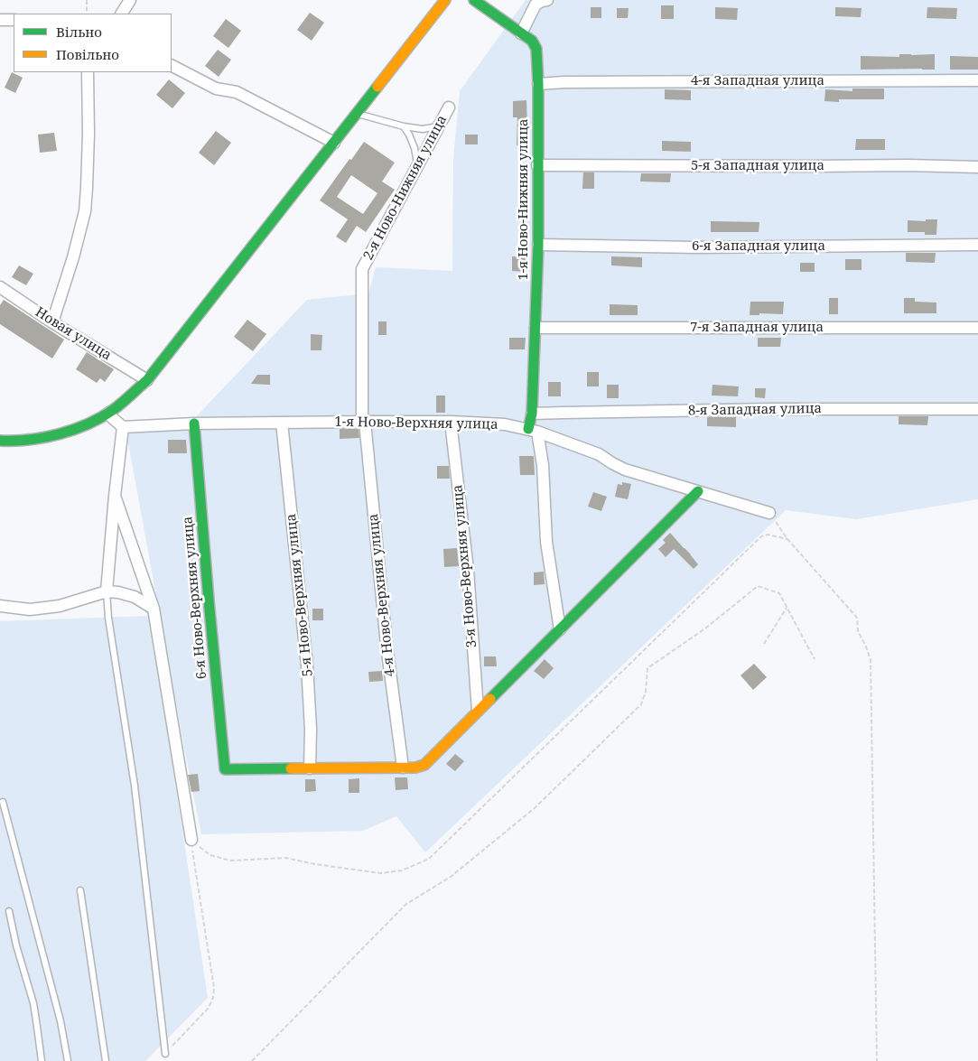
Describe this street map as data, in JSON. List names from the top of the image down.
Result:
{
  "streets": {
    "street": [
      "4-я Западная улица",
      "5-я Западная улица",
      "2-я Ново-Нижняя улица",
      "1-я Ново-Нижняя улица",
      "6-я Западная улица",
      "7-я Западная улица",
      "Новая улица",
      "8-я Западная улица",
      "1-я Ново-Верхняя улица",
      "3-я Ново-Верхняя улица",
      "5-я Ново-Верхняя улица",
      "4-я Ново-Верхняя улица",
      "6-я Ново-Верхняя улица"
    ]
  },
  "crossings": [
    ["4-я Западная улица", "1-я Ново-Нижняя улица"],
    ["5-я Западная улица", "1-я Ново-Нижняя улица"],
    ["2-я Ново-Нижняя улица", "4-я Ново-Верхняя улица"],
    ["1-я Ново-Нижняя улица", "6-я Западная улица"],
    ["1-я Ново-Нижняя улица", "7-я Западная улица"],
    ["1-я Ново-Нижняя улица", "8-я Западная улица"],
    ["1-я Ново-Нижняя улица", "1-я Ново-Верхняя улица"],
    ["1-я Ново-Верхняя улица", "3-я Ново-Верхняя улица"],
    ["1-я Ново-Верхняя улица", "5-я Ново-Верхняя улица"],
    ["1-я Ново-Верхняя улица", "4-я Ново-Верхняя улица"],
    ["1-я Ново-Верхняя улица", "6-я Ново-Верхняя улица"],
    ["5-я Ново-Верхняя улица", "6-я Ново-Верхняя улица"]
  ],
  "legend": ["Вільно", "Повільно"]
}
